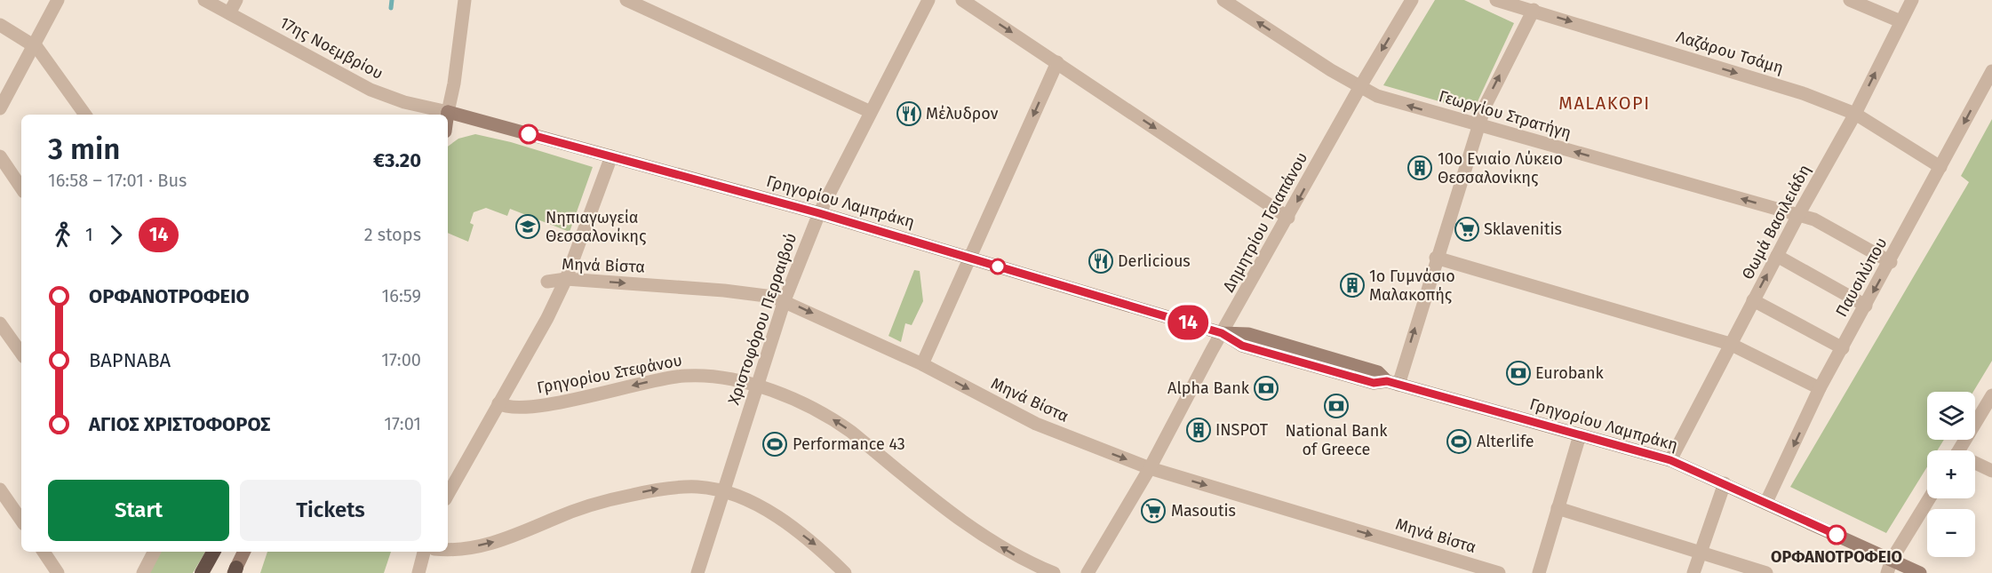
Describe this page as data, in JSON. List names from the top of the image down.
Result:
{
  "streets": {
    "main road": ["Γρηγορίου Λαμπράκη"],
    "street": [
      "17ης Νοεμβρίου",
      "Λαζάρου Τσάμη",
      "Γεωργίου Στρατήγη",
      "Δημητρίου Τσιαπάνου",
      "Θωμά Βασιλειάδη",
      "Μηνά Βίστα",
      "Παυσιλύπου",
      "Χριστοφόρου Περραιβού",
      "Γρηγορίου Στεφάνου"
    ]
  },
  "crossings": [
    ["Λαζάρου Τσάμη", "Θωμά Βασιλειάδη"],
    ["Λαζάρου Τσάμη", "Παυσιλύπου"],
    ["Γεωργίου Στρατήγη", "Δημητρίου Τσιαπάνου"],
    ["Γεωργίου Στρατήγη", "Θωμά Βασιλειάδη"],
    ["Γεωργίου Στρατήγη", "Παυσιλύπου"],
    ["Γρηγορίου Λαμπράκη", "Δημητρίου Τσιαπάνου"],
    ["Γρηγορίου Λαμπράκη", "Θωμά Βασιλειάδη"],
    ["Γρηγορίου Λαμπράκη", "Παυσιλύπου"],
    ["Γρηγορίου Λαμπράκη", "Χριστοφόρου Περραιβού"],
    ["Δημητρίου Τσιαπάνου", "Μηνά Βίστα"],
    ["Μηνά Βίστα", "Χριστοφόρου Περραιβού"],
    ["Χριστοφόρου Περραιβού", "Γρηγορίου Στεφάνου"]
  ],
  "one_way": [
    "Λαζάρου Τσάμη",
    "Γεωργίου Στρατήγη",
    "Δημητρίου Τσιαπάνου",
    "Μηνά Βίστα",
    "Παυσιλύπου",
    "Γρηγορίου Στεφάνου"
  ],
  "districts": ["MALAKOPI"],
  "places": {
    "restaurant": ["Μέλυδρον", "Derlicious"],
    "building": ["10ο Ενιαίο Λύκειο Θεσσαλονίκης", "1ο Γυμνάσιο Μαλακοπής", "INSPOT"],
    "school or university": ["Νηπιαγωγεία Θεσσαλονίκης"],
    "supermarket": ["Sklavenitis", "Masoutis"],
    "bank": ["Eurobank", "Alpha Bank", "National Bank of Greece"],
    "sports": ["Alterlife", "Performance 43"],
    "other": ["ΟΡΦΑΝΟΤΡΟΦΕΙΟ"]
  },
  "lines": ["bus line 14"],
  "page": {
    "on_map": "14",
    "heading": ["3 min", "16:58 – 17:01 · Bus", "€3.20"],
    "legs": ["1", "14", "2 stops"],
    "list": [
      {
        "name": "ΟΡΦΑΝΟΤΡΟΦΕΙΟ",
        "value": "16:59"
      },
      {
        "name": "ΒΑΡΝΑΒΑ",
        "value": "17:00"
      },
      {
        "name": "ΑΓΙΟΣ ΧΡΙΣΤΟΦΟΡΟΣ",
        "value": "17:01"
      }
    ],
    "map_buttons": ["+", "−"],
    "buttons": ["Start", "Tickets"]
  }
}
